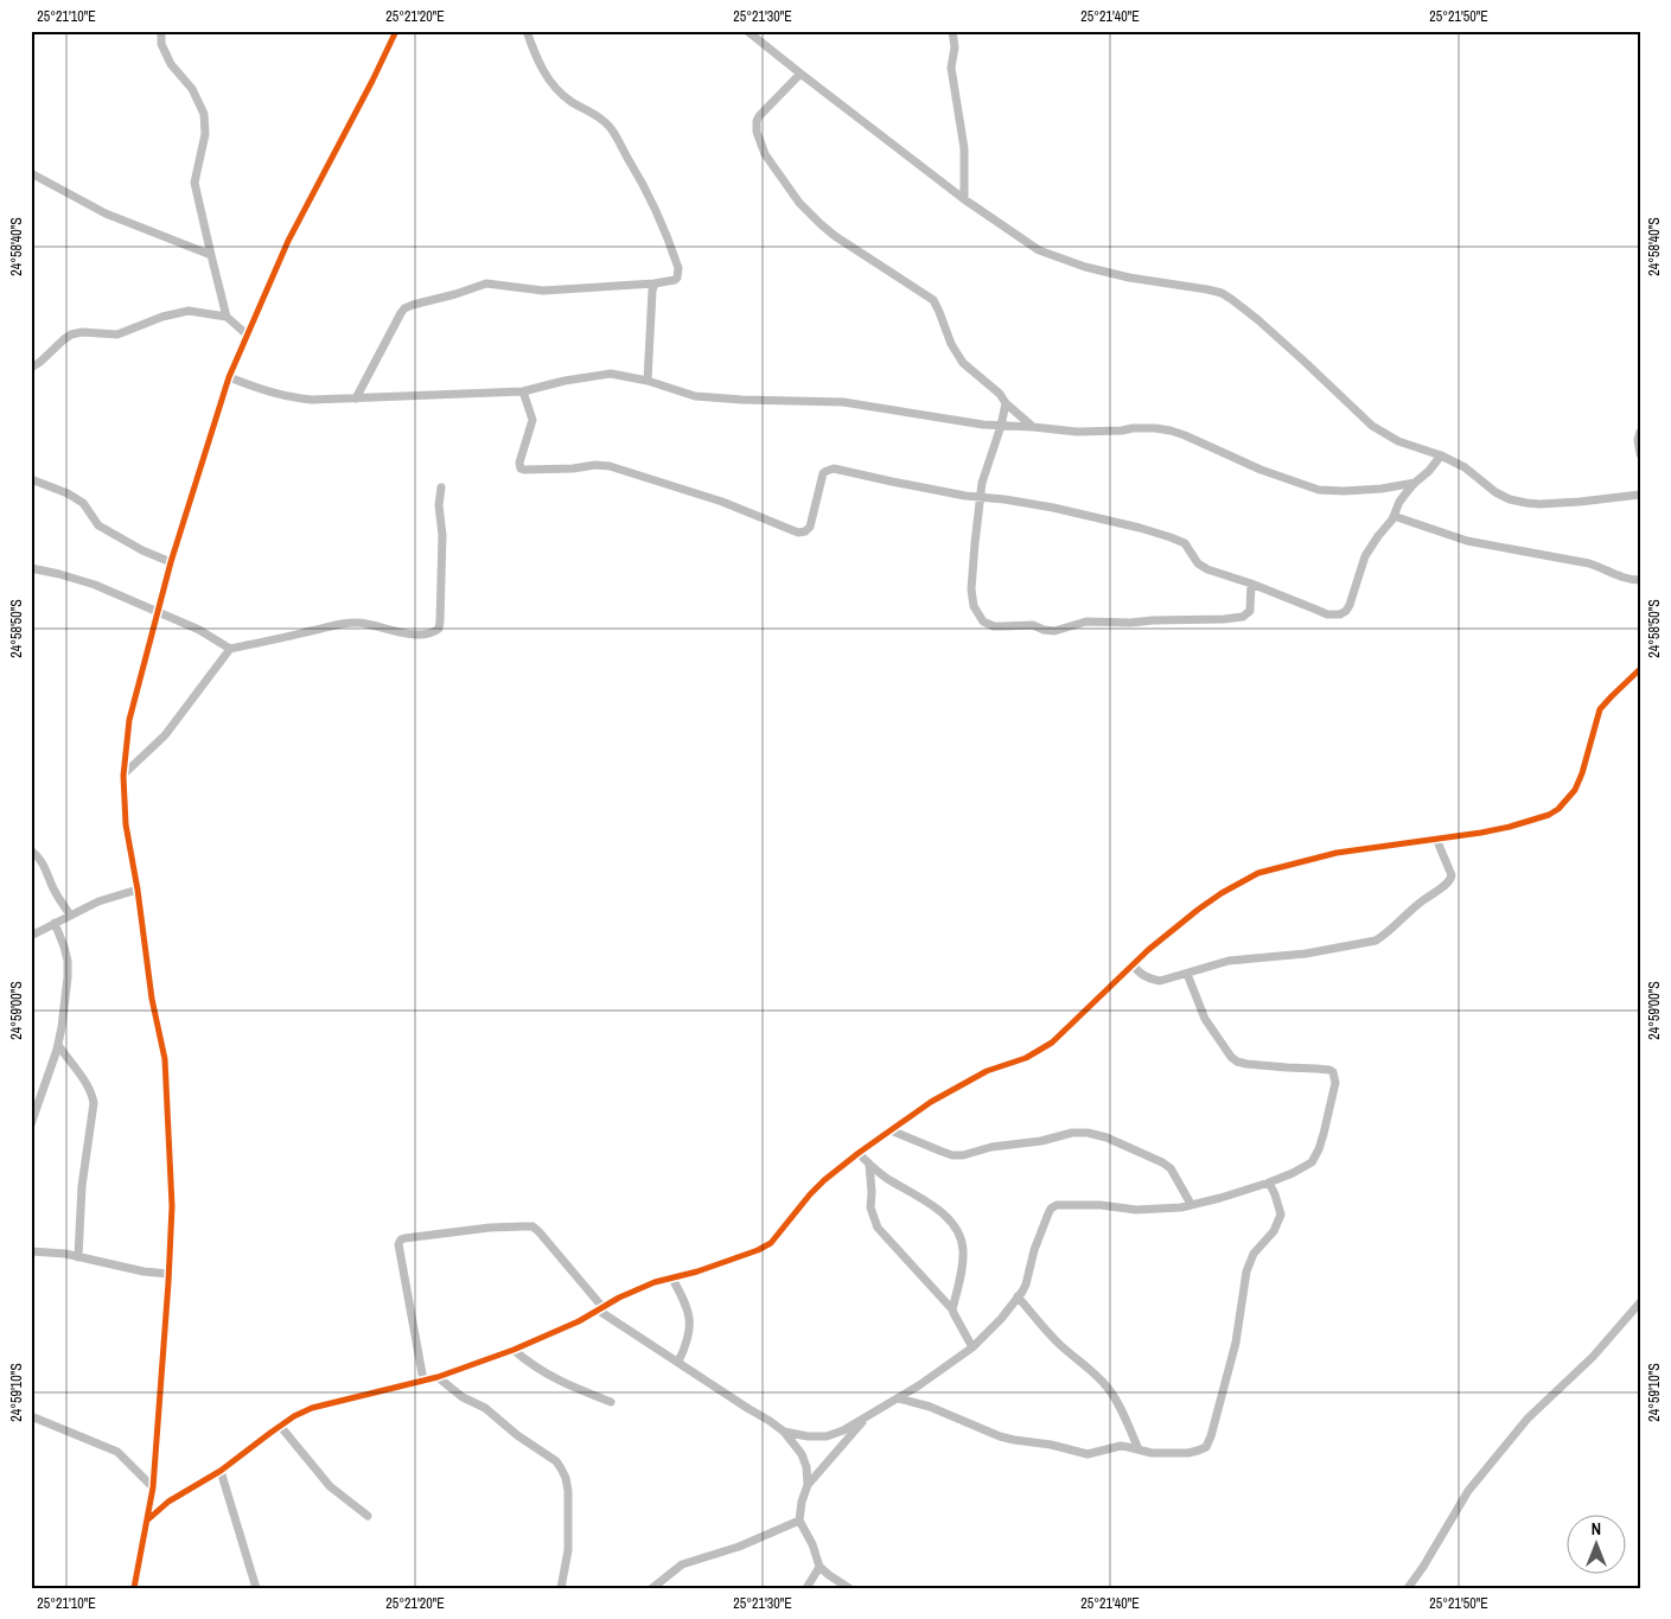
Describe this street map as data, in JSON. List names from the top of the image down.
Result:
{
  "north": "top",
  "coordinates": [
    "25°21'10\"E",
    "25°21'20\"E",
    "25°21'30\"E",
    "25°21'40\"E",
    "25°21'50\"E",
    "24°58'40\"S",
    "24°58'50\"S",
    "24°59'00\"S",
    "24°59'10\"S"
  ]
}
